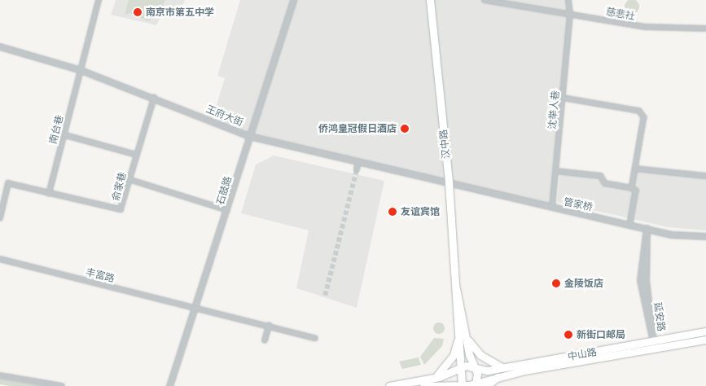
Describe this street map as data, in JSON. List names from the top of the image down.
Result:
{
  "streets": {
    "main road": ["汉中路", "中山路"],
    "street": [
      "慈悲社",
      "沈举人巷",
      "王府大街",
      "南台巷",
      "俞家巷",
      "石鼓路",
      "管家桥",
      "丰富路",
      "延安路"
    ]
  },
  "crossings": [
    ["慈悲社", "沈举人巷"],
    ["沈举人巷", "管家桥"],
    ["王府大街", "南台巷"],
    ["王府大街", "汉中路"],
    ["王府大街", "俞家巷"],
    ["王府大街", "石鼓路"],
    ["王府大街", "管家桥"],
    ["南台巷", "俞家巷"],
    ["汉中路", "管家桥"],
    ["汉中路", "中山路"],
    ["石鼓路", "丰富路"],
    ["管家桥", "延安路"],
    ["延安路", "中山路"]
  ],
  "places": [
    "南京市第五中学",
    "侨鸿皇冠假日酒店",
    "友谊宾馆",
    "金陵饭店",
    "新街口邮局"
  ]
}
